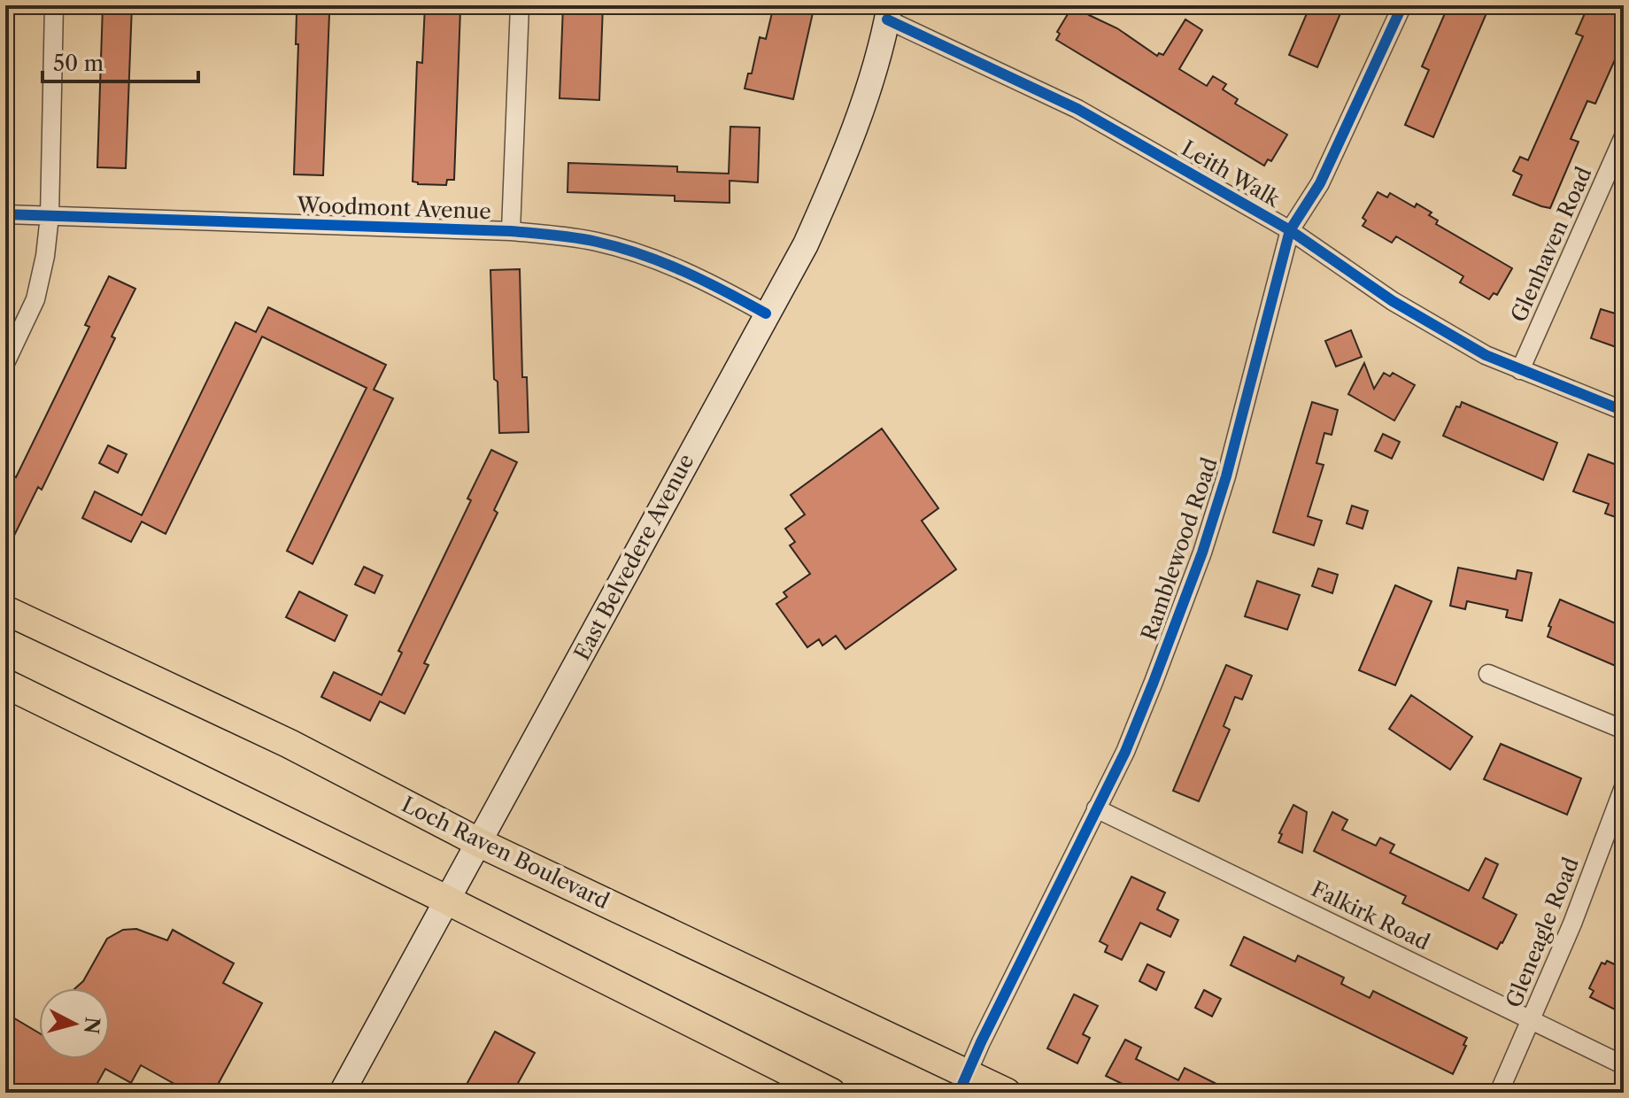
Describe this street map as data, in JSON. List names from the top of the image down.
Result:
{
  "streets": {
    "main road": ["East Belvedere Avenue", "Loch Raven Boulevard"],
    "street": [
      "Leith Walk",
      "Woodmont Avenue",
      "Glenhaven Road",
      "Ramblewood Road",
      "Falkirk Road",
      "Gleneagle Road"
    ]
  },
  "crossings": [
    ["Leith Walk", "Glenhaven Road"],
    ["Leith Walk", "Ramblewood Road"],
    ["Leith Walk", "East Belvedere Avenue"],
    ["Woodmont Avenue", "East Belvedere Avenue"],
    ["Ramblewood Road", "Loch Raven Boulevard"],
    ["Ramblewood Road", "Falkirk Road"],
    ["East Belvedere Avenue", "Loch Raven Boulevard"],
    ["Falkirk Road", "Gleneagle Road"]
  ],
  "scale_bar": "50 m",
  "north": "right"
}
